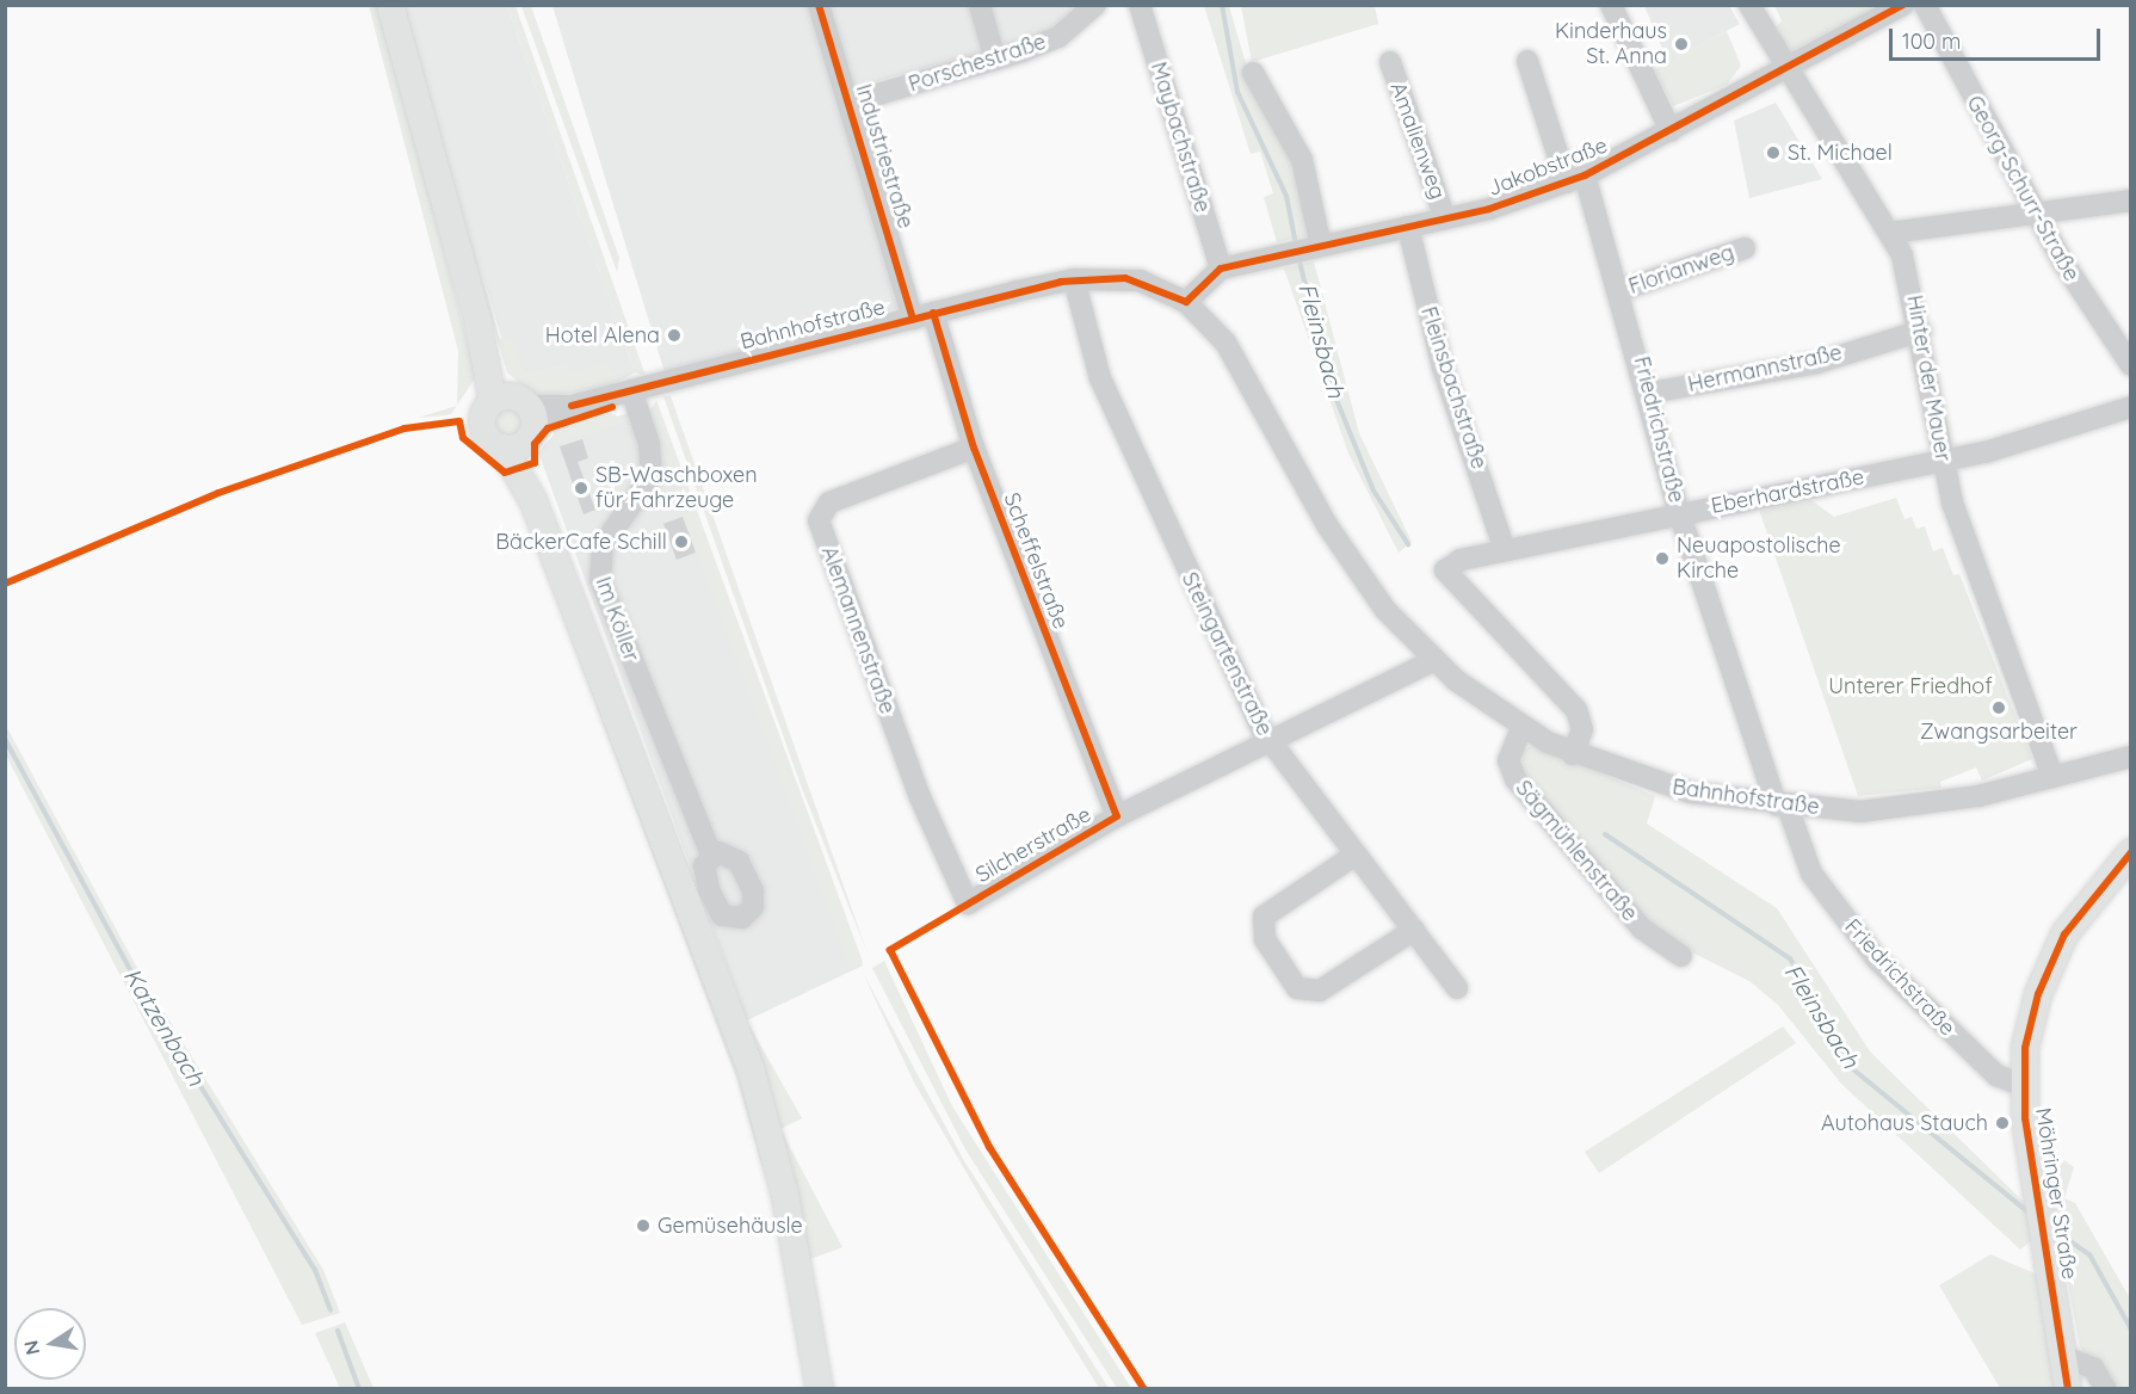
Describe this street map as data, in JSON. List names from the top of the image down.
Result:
{
  "streets": {
    "main road": ["Möhringer Straße"],
    "street": [
      "Porschestraße",
      "Maybachstraße",
      "Amalienweg",
      "Industriestraße",
      "Jakobstraße",
      "Georg-Schurr-Straße",
      "Florianweg",
      "Bahnhofstraße",
      "Hermannstraße",
      "Hinter der Mauer",
      "Fleinsbachstraße",
      "Friedrichstraße",
      "Eberhardstraße",
      "Scheffelstraße",
      "Im Köller",
      "Alemannenstraße",
      "Steingartenstraße",
      "Silcherstraße",
      "Sägmühlenstraße"
    ]
  },
  "crossings": [
    ["Porschestraße", "Industriestraße"],
    ["Maybachstraße", "Jakobstraße"],
    ["Amalienweg", "Jakobstraße"],
    ["Industriestraße", "Bahnhofstraße"],
    ["Industriestraße", "Scheffelstraße"],
    ["Jakobstraße", "Hinter der Mauer"],
    ["Jakobstraße", "Fleinsbachstraße"],
    ["Jakobstraße", "Friedrichstraße"],
    ["Florianweg", "Friedrichstraße"],
    ["Bahnhofstraße", "Hinter der Mauer"],
    ["Bahnhofstraße", "Friedrichstraße"],
    ["Bahnhofstraße", "Eberhardstraße"],
    ["Bahnhofstraße", "Scheffelstraße"],
    ["Bahnhofstraße", "Im Köller"],
    ["Bahnhofstraße", "Steingartenstraße"],
    ["Bahnhofstraße", "Silcherstraße"],
    ["Bahnhofstraße", "Sägmühlenstraße"],
    ["Hermannstraße", "Hinter der Mauer"],
    ["Hermannstraße", "Friedrichstraße"],
    ["Hinter der Mauer", "Eberhardstraße"],
    ["Fleinsbachstraße", "Eberhardstraße"],
    ["Friedrichstraße", "Eberhardstraße"],
    ["Friedrichstraße", "Möhringer Straße"],
    ["Scheffelstraße", "Alemannenstraße"],
    ["Scheffelstraße", "Silcherstraße"],
    ["Alemannenstraße", "Silcherstraße"],
    ["Steingartenstraße", "Silcherstraße"]
  ],
  "water": ["Fleinsbach", "Katzenbach"],
  "parks": ["Unterer Friedhof"],
  "places": [
    "Kinderhaus St. Anna",
    "St. Michael",
    "Hotel Alena",
    "SB-Waschboxen für Fahrzeuge",
    "BäckerCafe Schill",
    "Neuapostolische Kirche",
    "Zwangsarbeiter",
    "Autohaus Stauch",
    "Gemüsehäusle"
  ],
  "scale_bar": "100 m",
  "north": "left"
}
